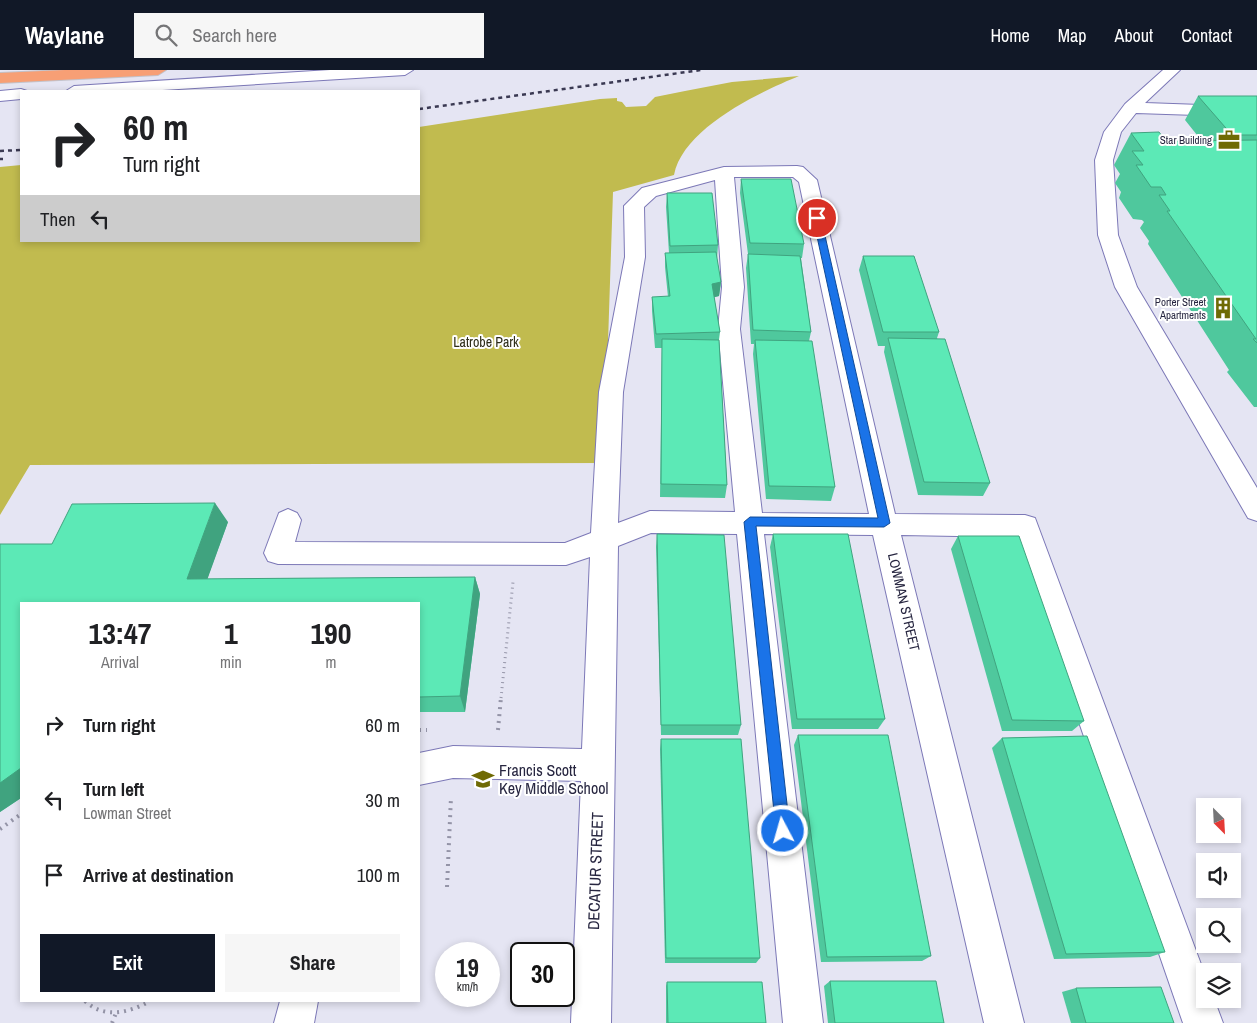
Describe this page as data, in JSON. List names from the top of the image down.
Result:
{
  "streets": {
    "street": ["LOWMAN STREET", "DECATUR STREET"]
  },
  "crossings": [
    ["LOWMAN STREET", "DECATUR STREET"]
  ],
  "parks": ["Latrobe Park"],
  "places": {
    "office": ["Star Building"],
    "building": ["Porter Street Apartments"],
    "school or university": ["Francis Scott Key Middle School"]
  },
  "north": "bottom right",
  "page": {
    "header": "Waylane",
    "search": "Search here",
    "nav": [
      "Home",
      "Map",
      "About",
      "Contact"
    ],
    "turn": ["60 m", "Turn right"],
    "then": "Then",
    "eta": [
      "13:47",
      "Arrival",
      "1",
      "min",
      "190",
      "m"
    ],
    "list": [
      {
        "name": "Turn right",
        "value": "60 m"
      },
      {
        "name": "Turn left",
        "note": "Lowman Street",
        "value": "30 m"
      },
      {
        "name": "Arrive at destination",
        "value": "100 m"
      }
    ],
    "buttons": ["Exit", "Share"],
    "speed": "19 km/h",
    "limit": "30"
  }
}
